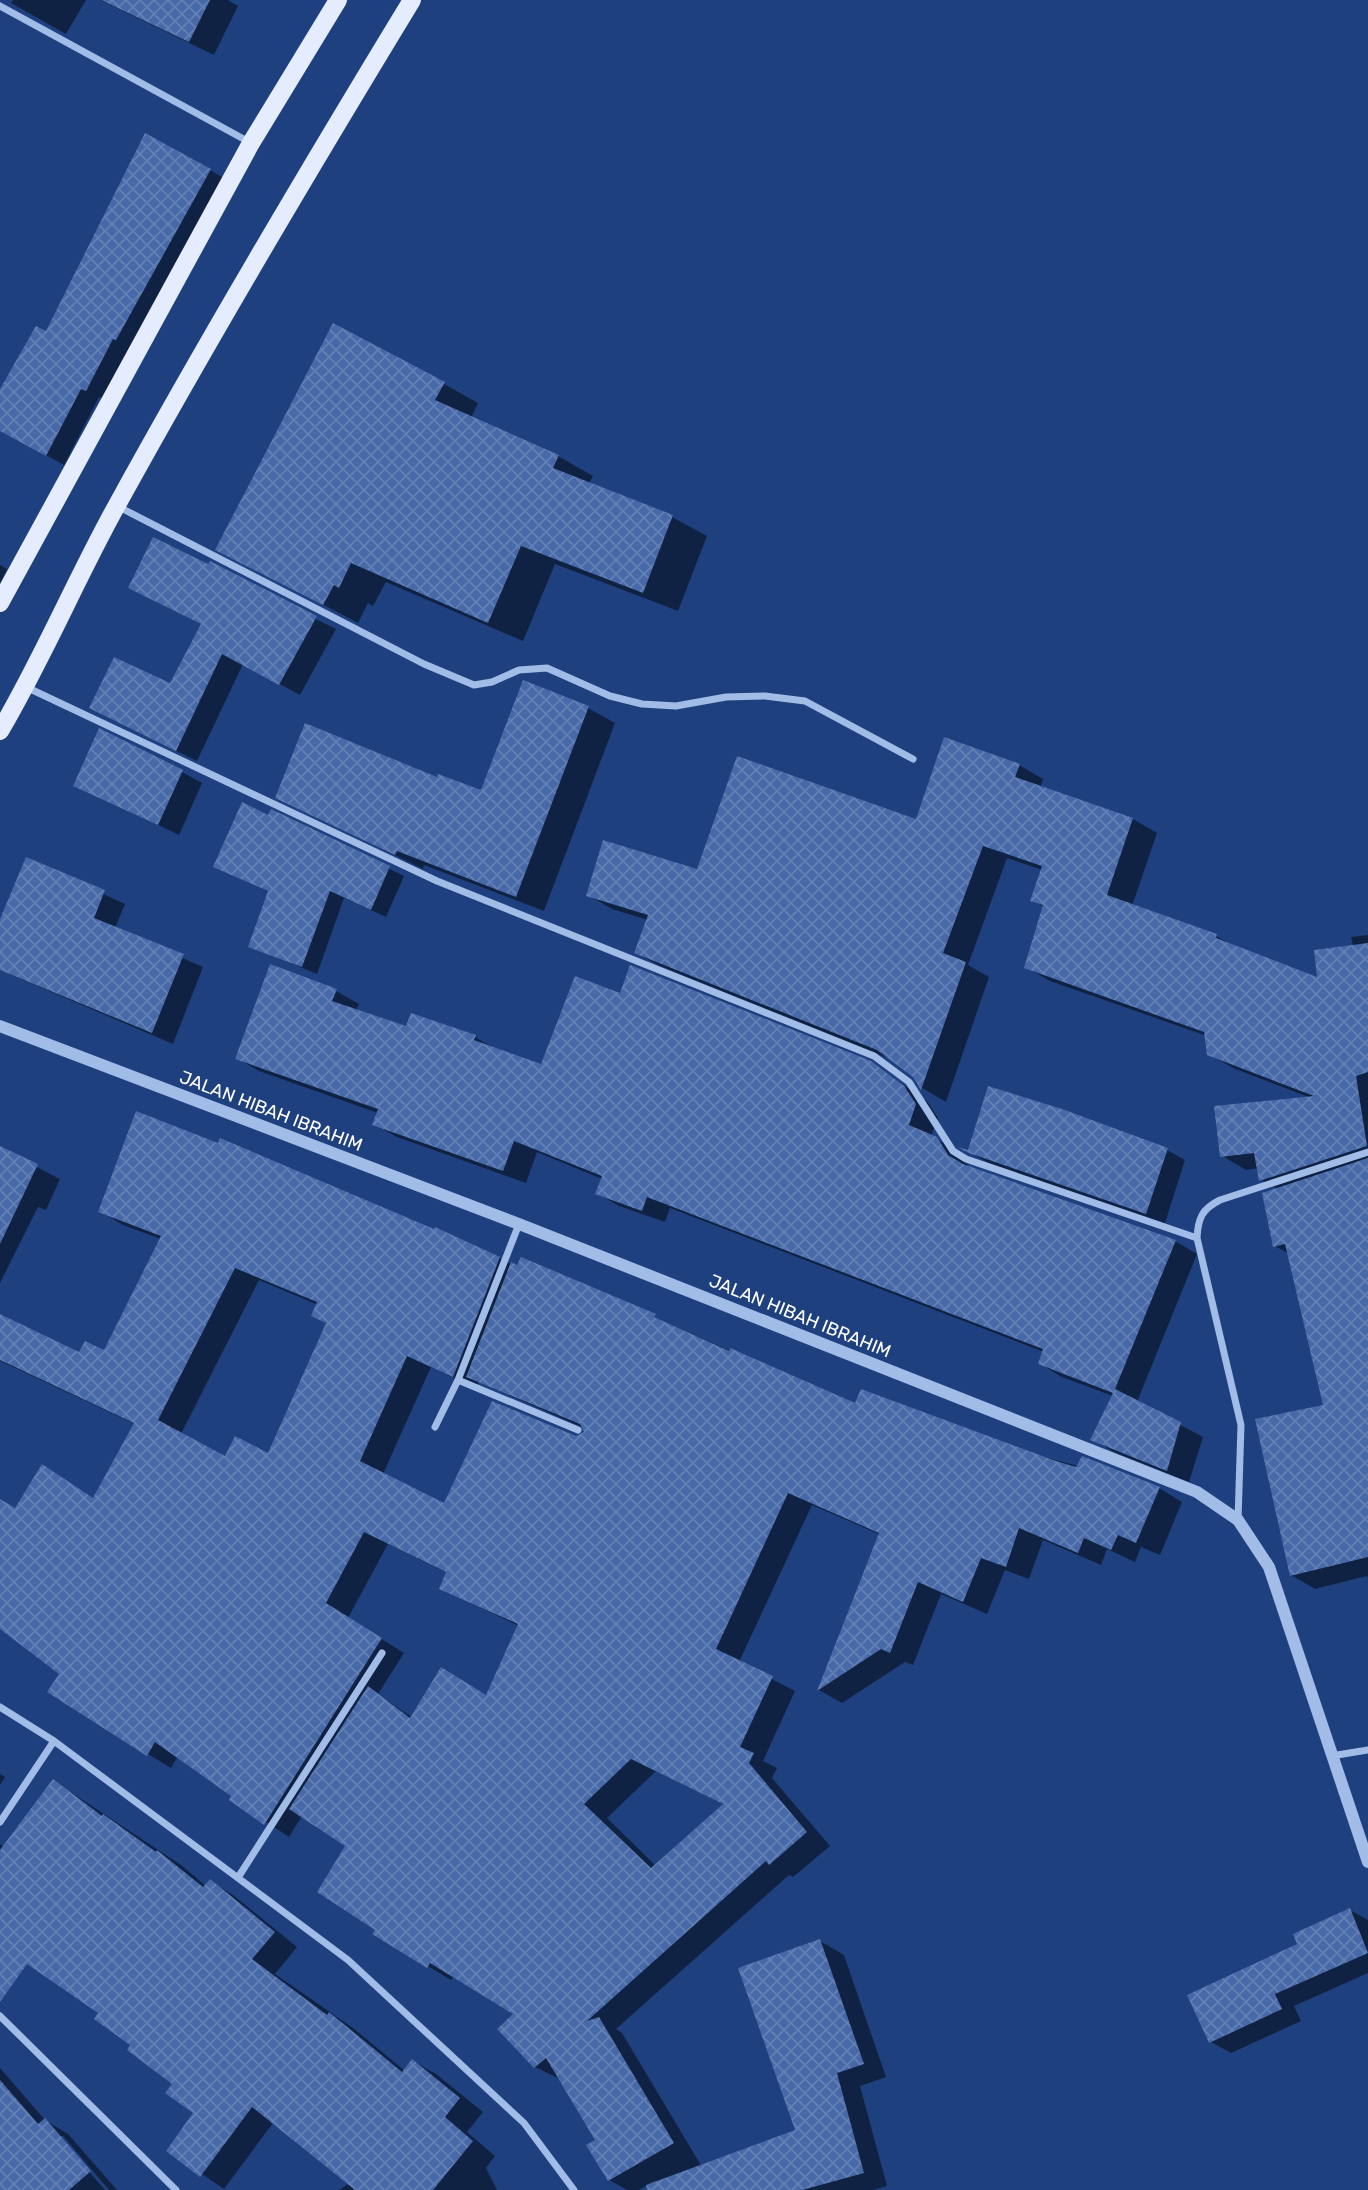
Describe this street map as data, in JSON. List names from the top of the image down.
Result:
{
  "streets": {
    "street": ["JALAN HIBAH IBRAHIM"]
  }
}
